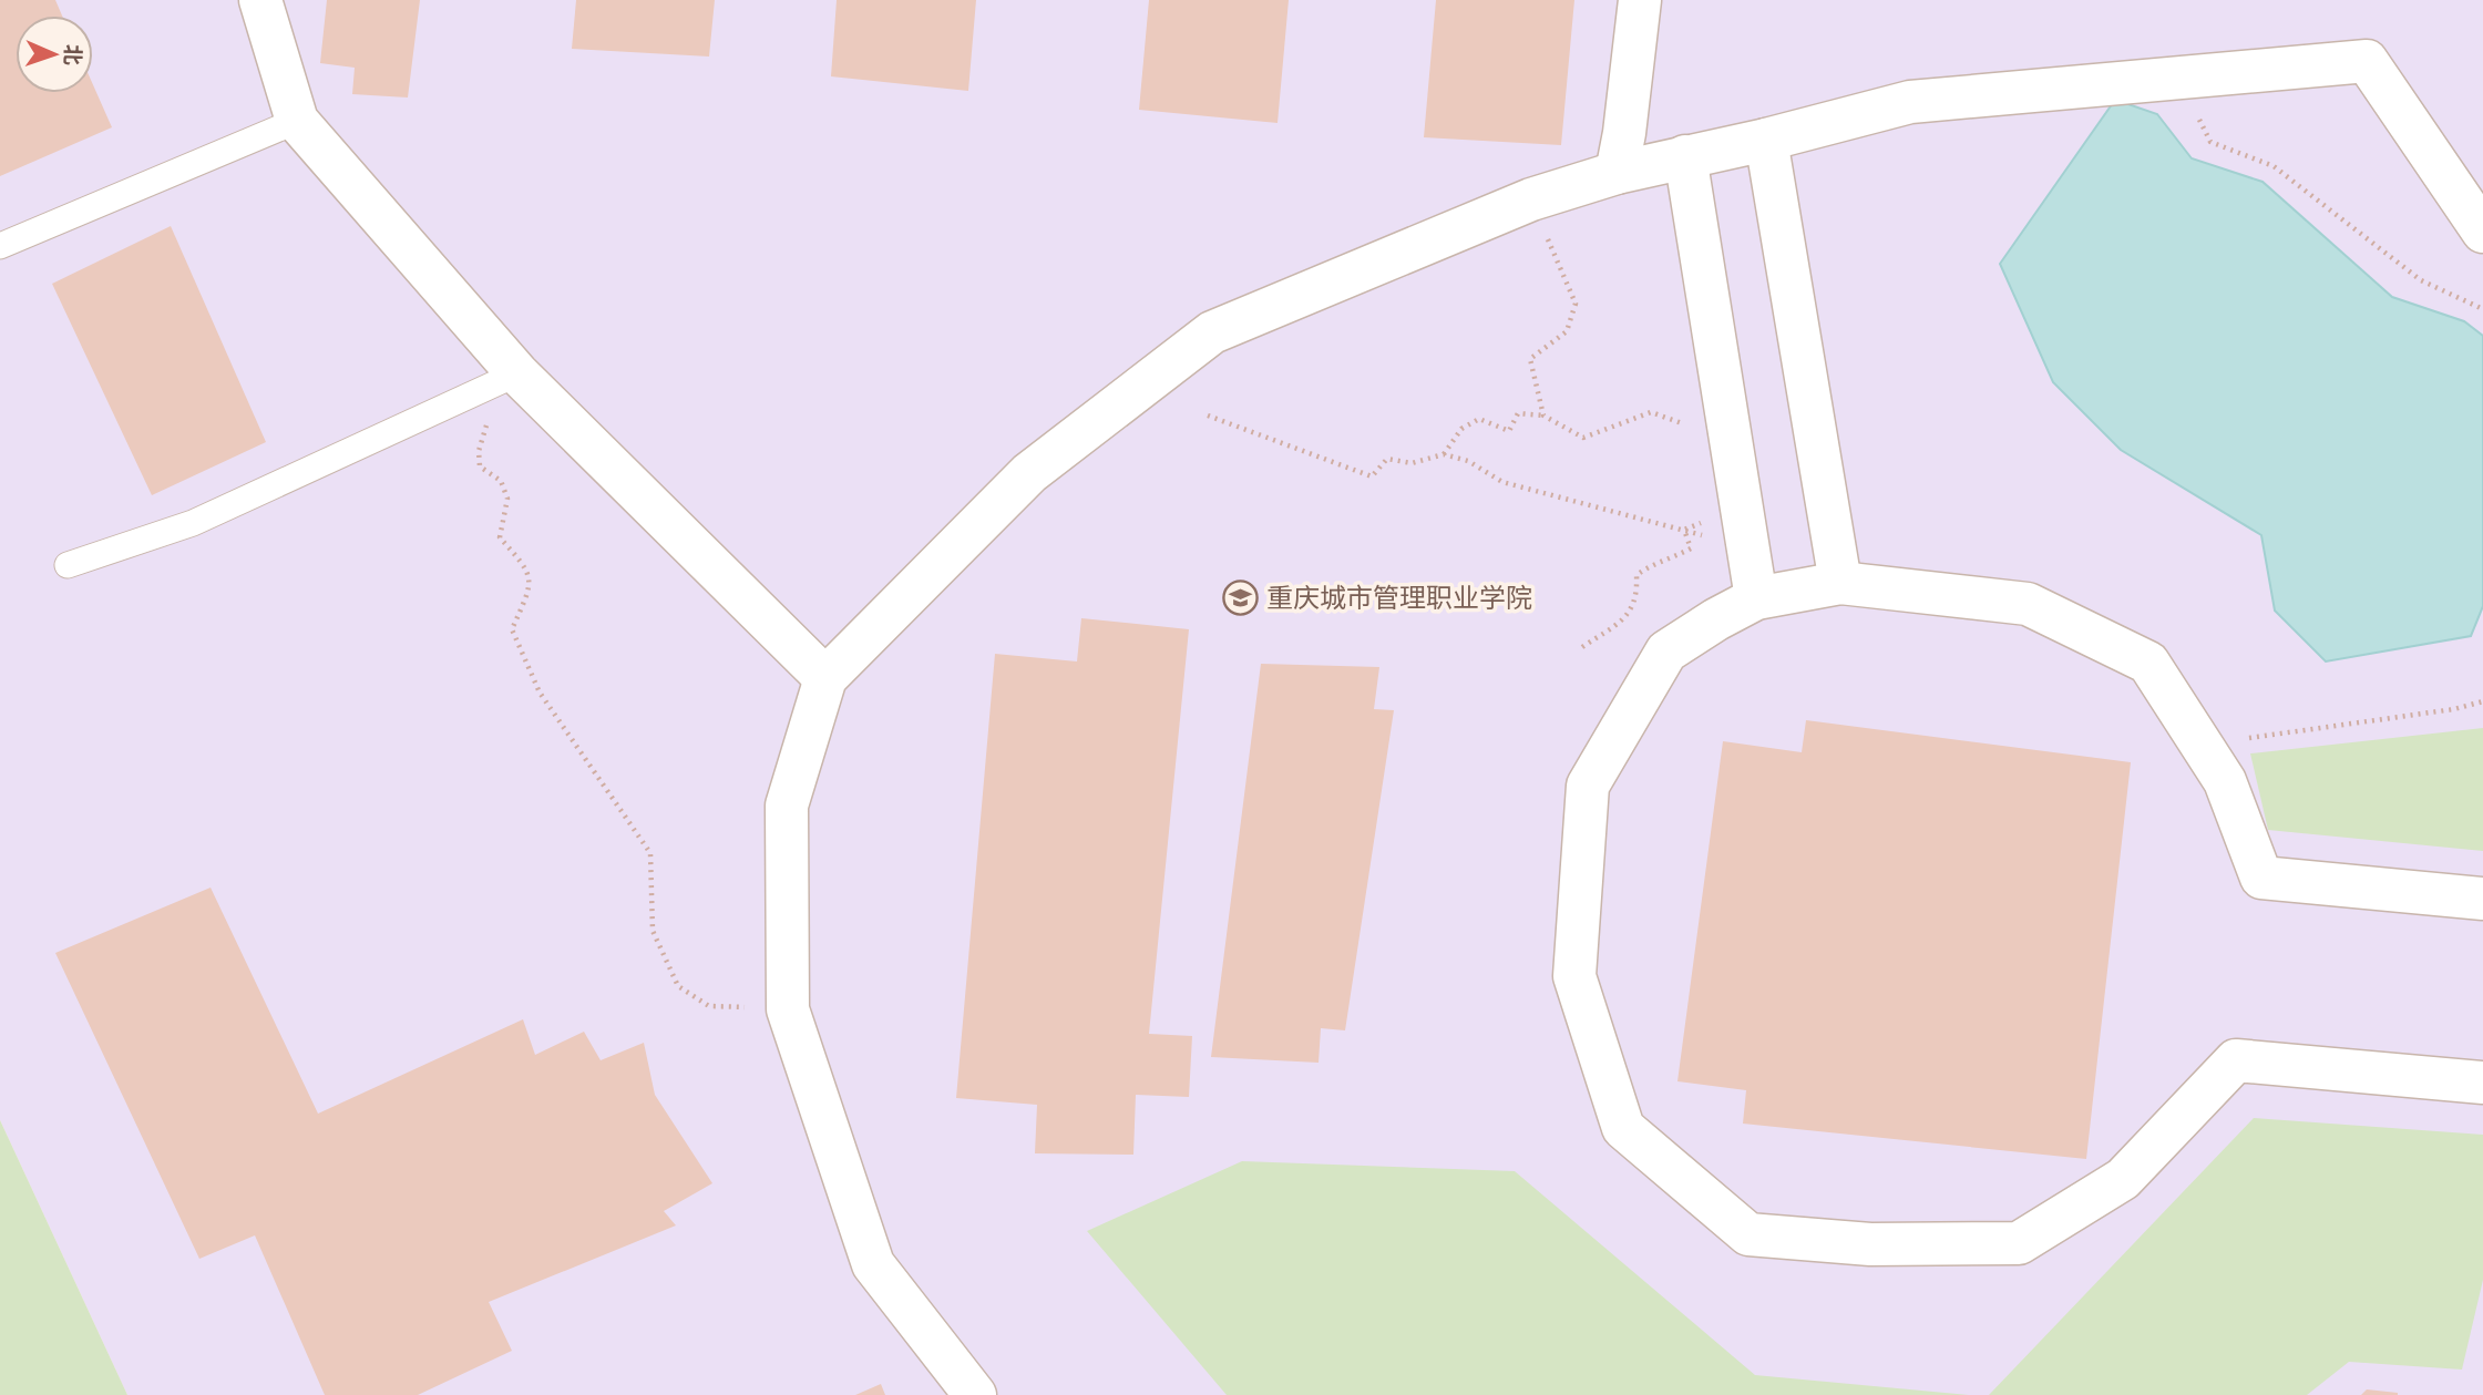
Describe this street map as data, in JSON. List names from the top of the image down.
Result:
{
  "places": {
    "school or university": ["重庆城市管理职业学院"]
  },
  "north": "right"
}
